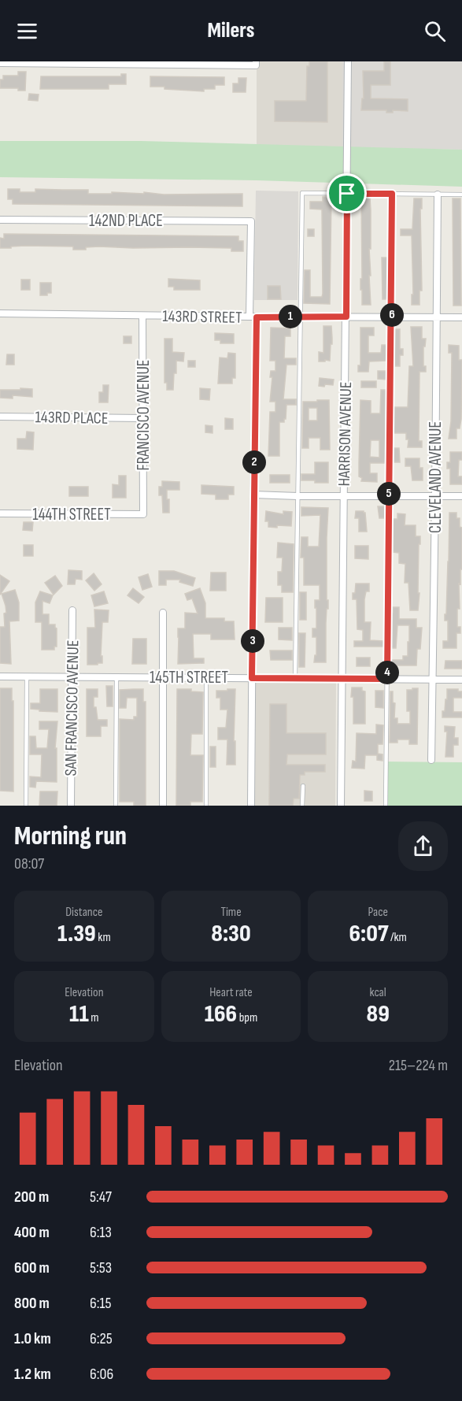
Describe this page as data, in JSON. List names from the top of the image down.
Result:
{
  "streets": {
    "street": [
      "142ND PLACE",
      "143RD STREET",
      "FRANCISCO AVENUE",
      "143RD PLACE",
      "HARRISON AVENUE",
      "CLEVELAND AVENUE",
      "144TH STREET",
      "145TH STREET",
      "SAN FRANCISCO AVENUE"
    ]
  },
  "crossings": [
    ["142ND PLACE", "143RD STREET"],
    ["143RD STREET", "FRANCISCO AVENUE"],
    ["143RD STREET", "HARRISON AVENUE"],
    ["143RD STREET", "CLEVELAND AVENUE"],
    ["FRANCISCO AVENUE", "143RD PLACE"],
    ["FRANCISCO AVENUE", "144TH STREET"],
    ["HARRISON AVENUE", "145TH STREET"],
    ["CLEVELAND AVENUE", "145TH STREET"],
    ["145TH STREET", "SAN FRANCISCO AVENUE"]
  ],
  "page": {
    "header": "Milers",
    "pins": [
      "6",
      "1",
      "2",
      "5",
      "3",
      "4"
    ],
    "heading": ["Morning run", "08:07"],
    "stats": [
      ["Distance", "1.39 km"],
      ["Time", "8:30"],
      ["Pace", "6:07 /km"],
      ["Elevation", "11 m"],
      ["Heart rate", "166 bpm"],
      ["kcal", "89"]
    ],
    "chart": ["Elevation", "215–224 m"],
    "list": [
      {
        "name": "200 m",
        "note": "5:47"
      },
      {
        "name": "400 m",
        "note": "6:13"
      },
      {
        "name": "600 m",
        "note": "5:53"
      },
      {
        "name": "800 m",
        "note": "6:15"
      },
      {
        "name": "1.0 km",
        "note": "6:25"
      },
      {
        "name": "1.2 km",
        "note": "6:06"
      }
    ]
  }
}
